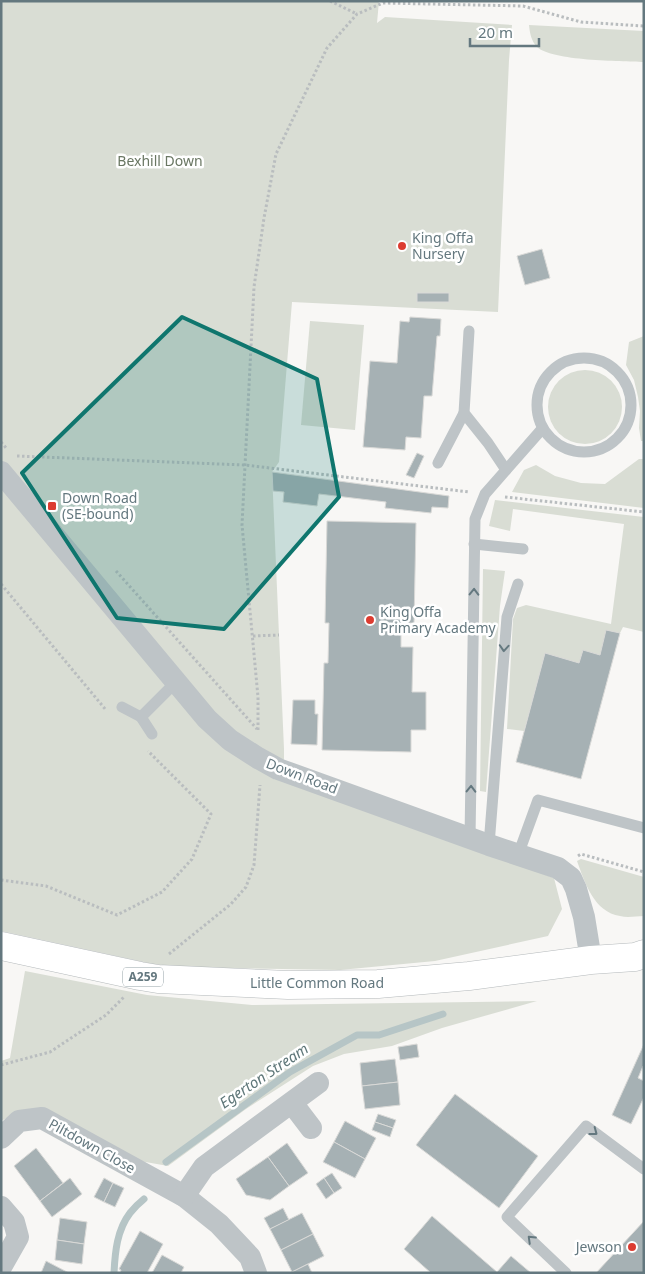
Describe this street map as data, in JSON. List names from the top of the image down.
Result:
{
  "streets": {
    "highway": ["A259", "Little Common Road"],
    "street": ["Down Road", "Piltdown Close"]
  },
  "crossings": [
    ["Down Road", "Little Common Road"]
  ],
  "water": ["Egerton Stream"],
  "parks": ["Bexhill Down"],
  "places": {
    "other": ["King Offa Nursery", "King Offa Primary Academy", "Jewson"],
    "transit": ["Down Road (SE-bound)"]
  },
  "scale_bar": "20 m"
}
